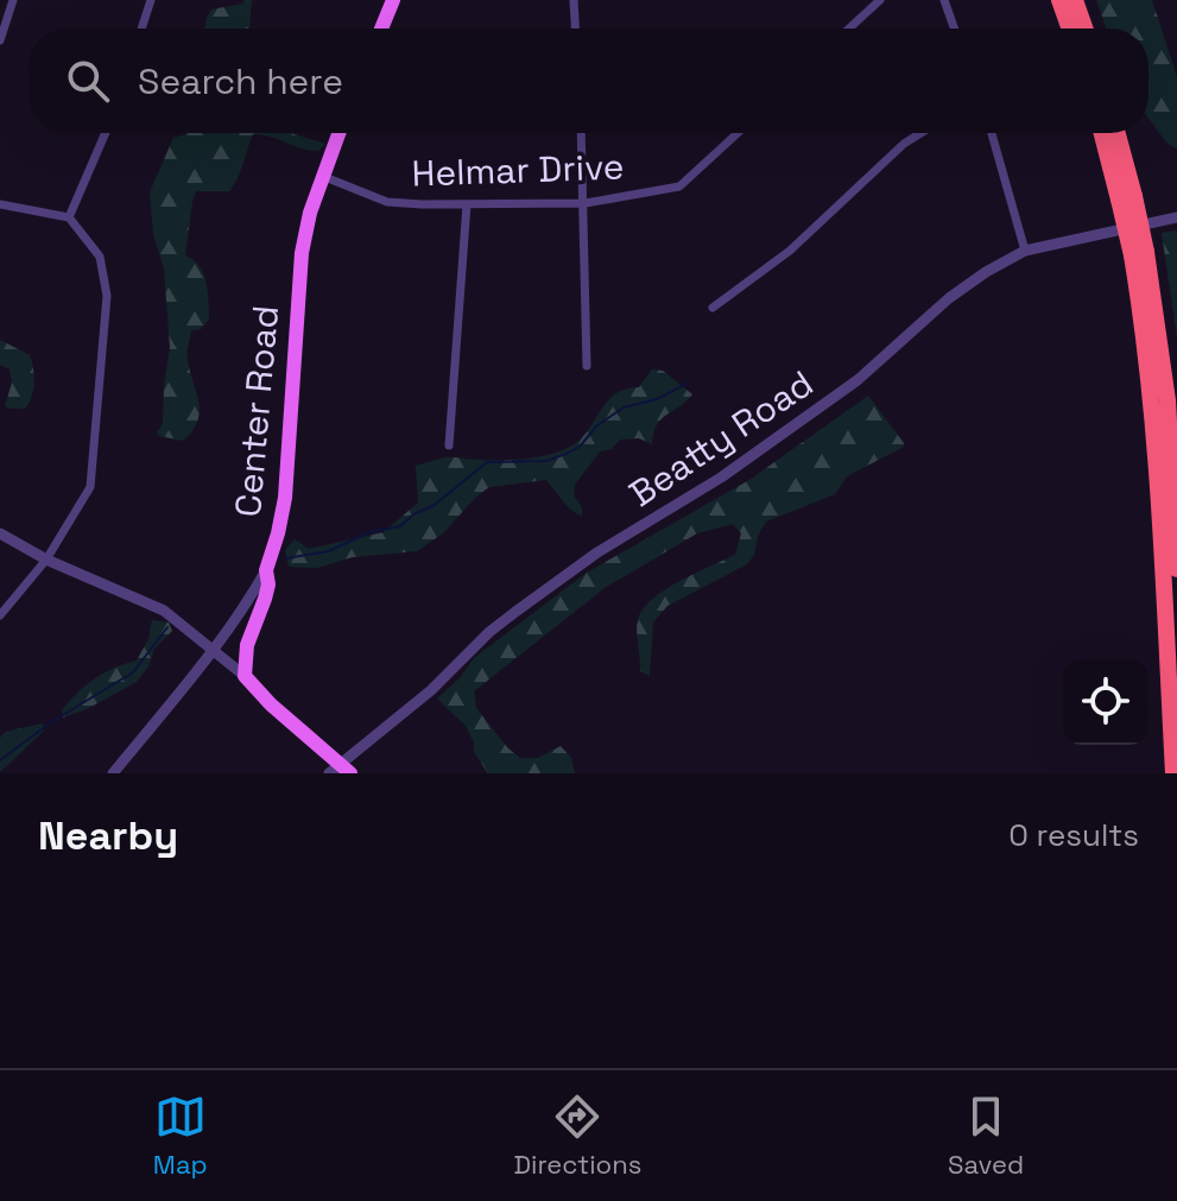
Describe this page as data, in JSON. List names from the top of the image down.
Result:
{
  "streets": {
    "main road": ["Center Road"],
    "street": ["Helmar Drive", "Beatty Road"]
  },
  "crossings": [
    ["Helmar Drive", "Center Road"]
  ],
  "page": {
    "search": "Search here",
    "heading": ["Nearby", "0 results"],
    "nav": ["Map", "Directions", "Saved"]
  }
}
